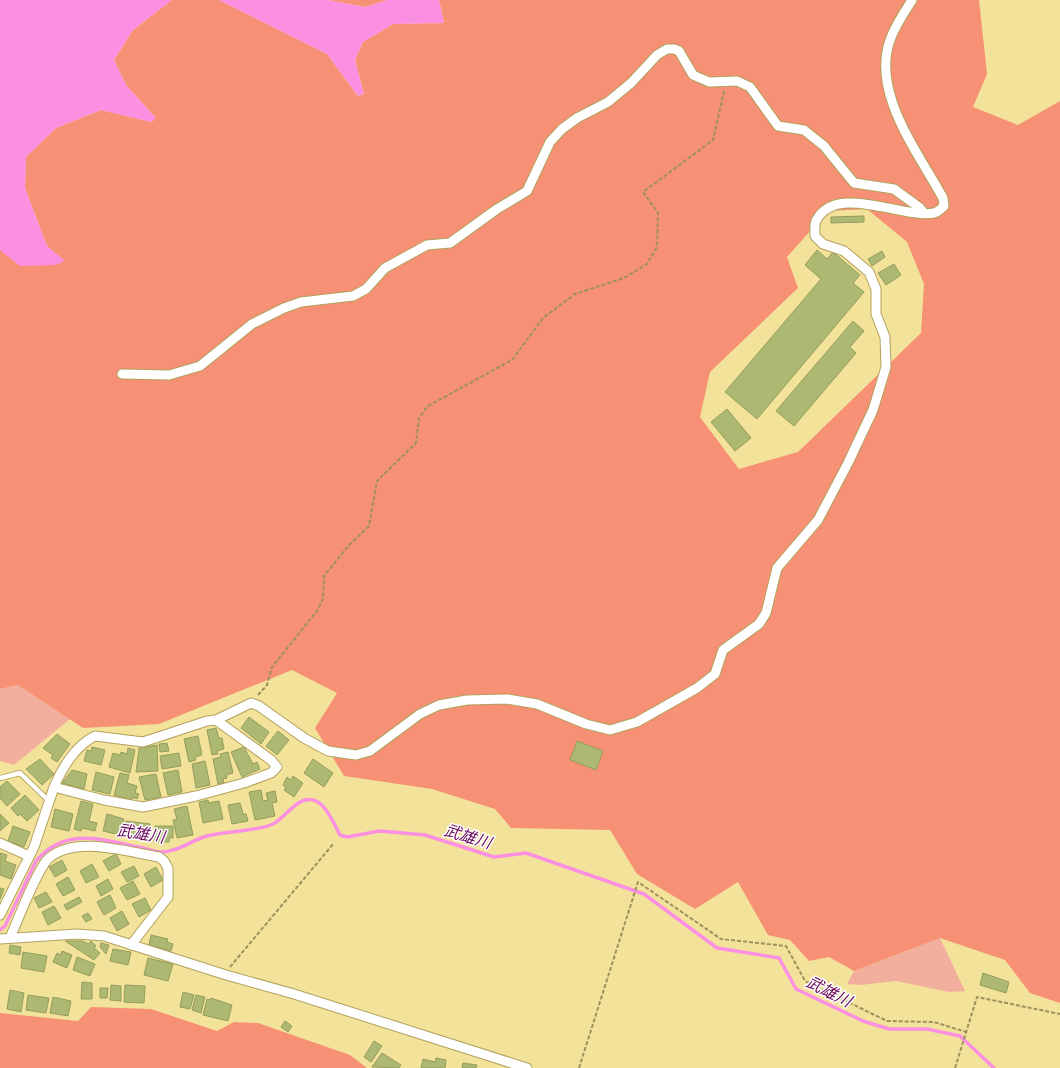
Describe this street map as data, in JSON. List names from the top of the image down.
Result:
{
  "water": ["武雄川"]
}
